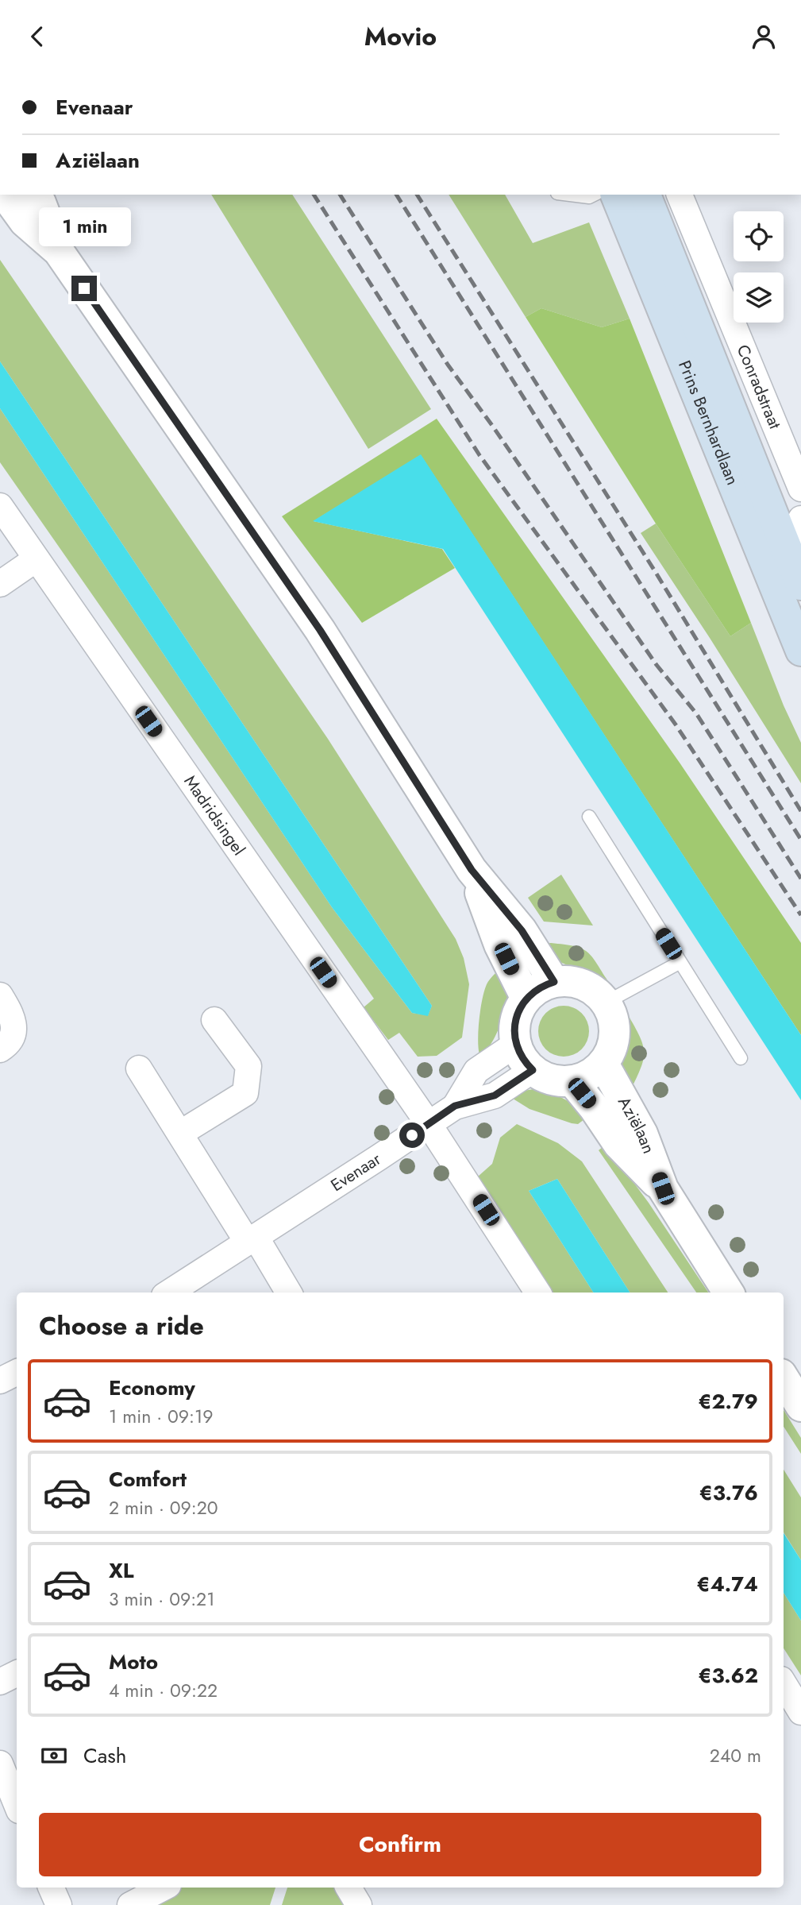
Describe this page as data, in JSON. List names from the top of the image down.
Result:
{
  "streets": {
    "main road": ["Prins Bernhardlaan"],
    "street": [
      "Conradstraat",
      "Madridsingel",
      "Aziëlaan",
      "Evenaar"
    ]
  },
  "crossings": [
    ["Madridsingel", "Evenaar"],
    ["Aziëlaan", "Evenaar"]
  ],
  "page": {
    "header": "Movio",
    "banner": ["Evenaar", "Aziëlaan"],
    "bubble": "1 min",
    "heading": "Choose a ride",
    "list": [
      {
        "name": "Economy",
        "note": "1 min · 09:19",
        "value": "€2.79"
      },
      {
        "name": "Comfort",
        "note": "2 min · 09:20",
        "value": "€3.76"
      },
      {
        "name": "XL",
        "note": "3 min · 09:21",
        "value": "€4.74"
      },
      {
        "name": "Moto",
        "note": "4 min · 09:22",
        "value": "€3.62"
      }
    ],
    "pay": ["Cash", "240 m"],
    "buttons": "Confirm"
  }
}
